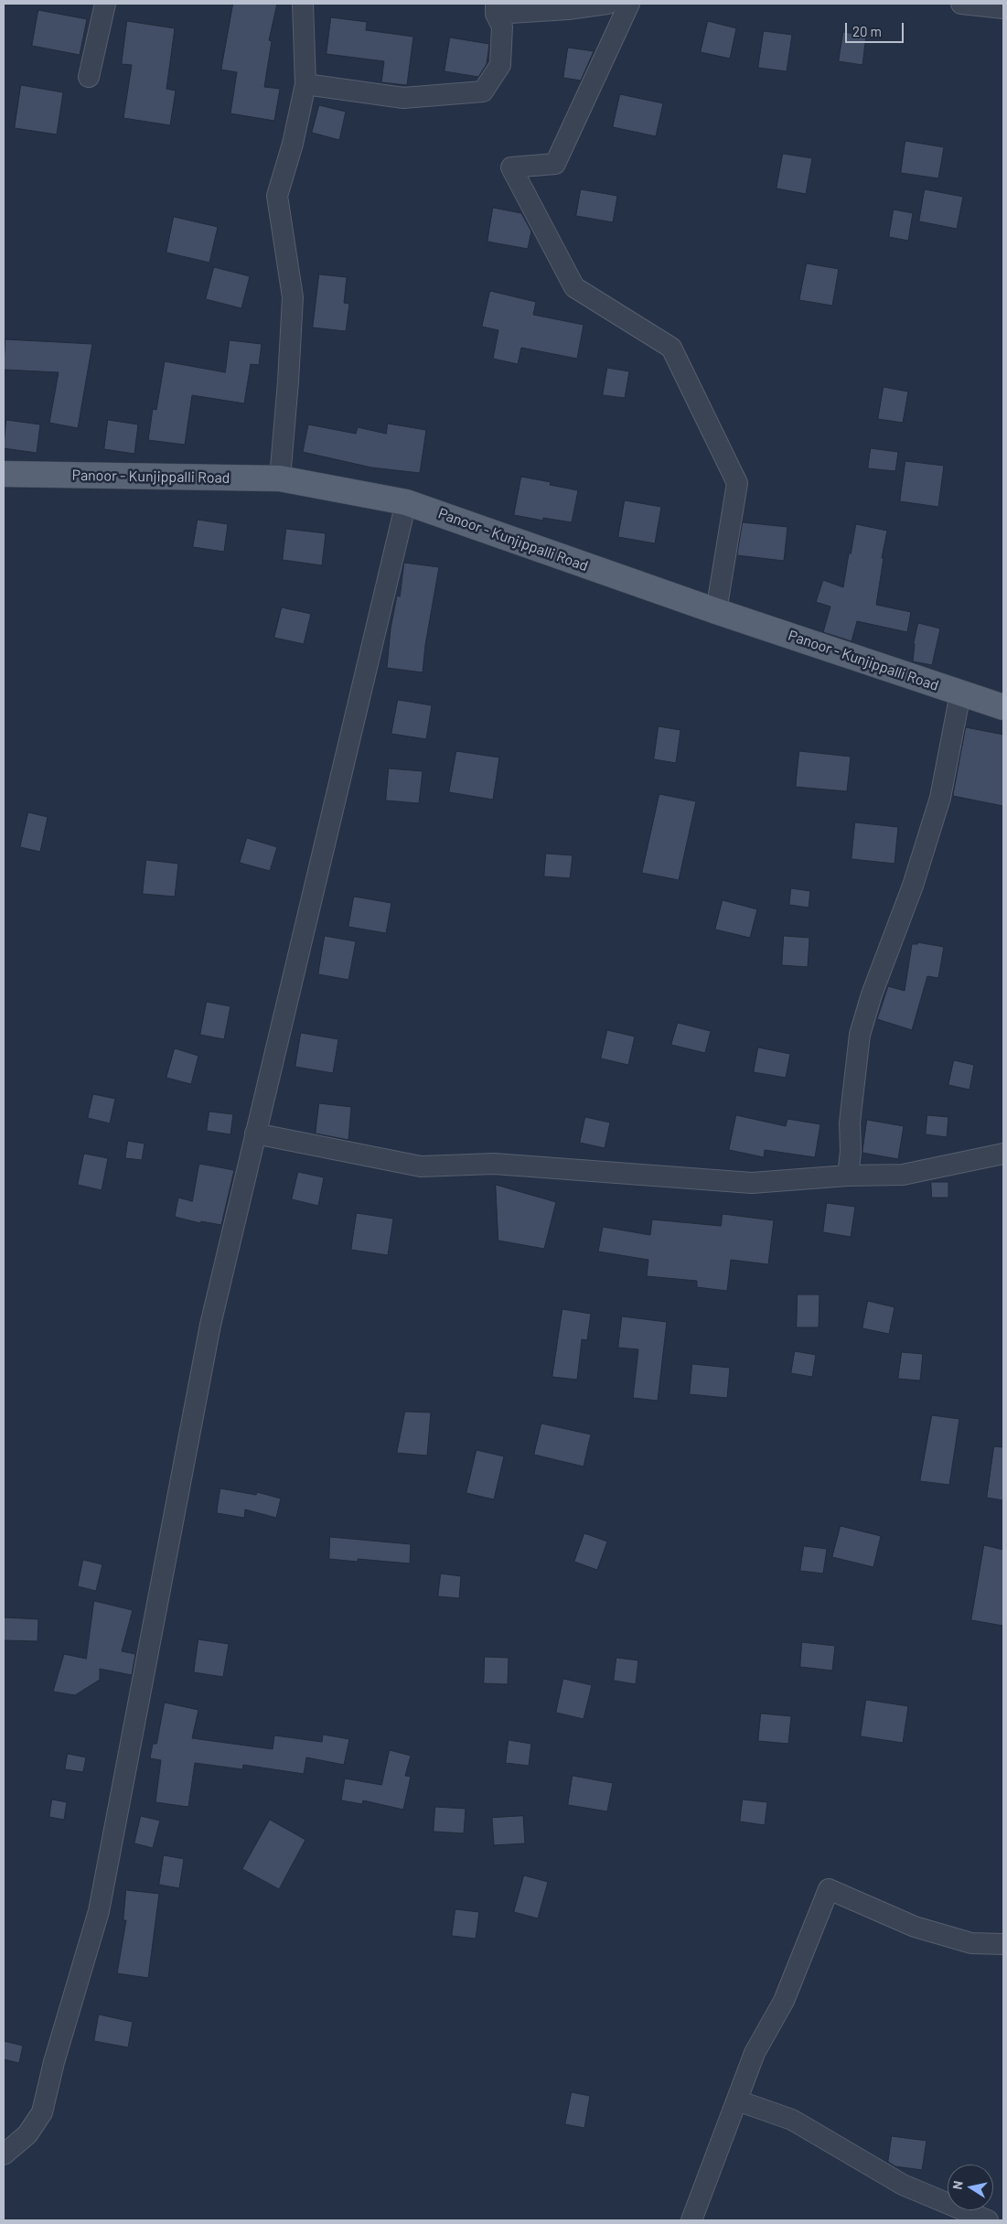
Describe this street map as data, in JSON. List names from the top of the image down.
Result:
{
  "streets": {
    "main road": ["Panoor - Kunjippalli Road"]
  },
  "scale_bar": "20 m",
  "north": "left"
}
